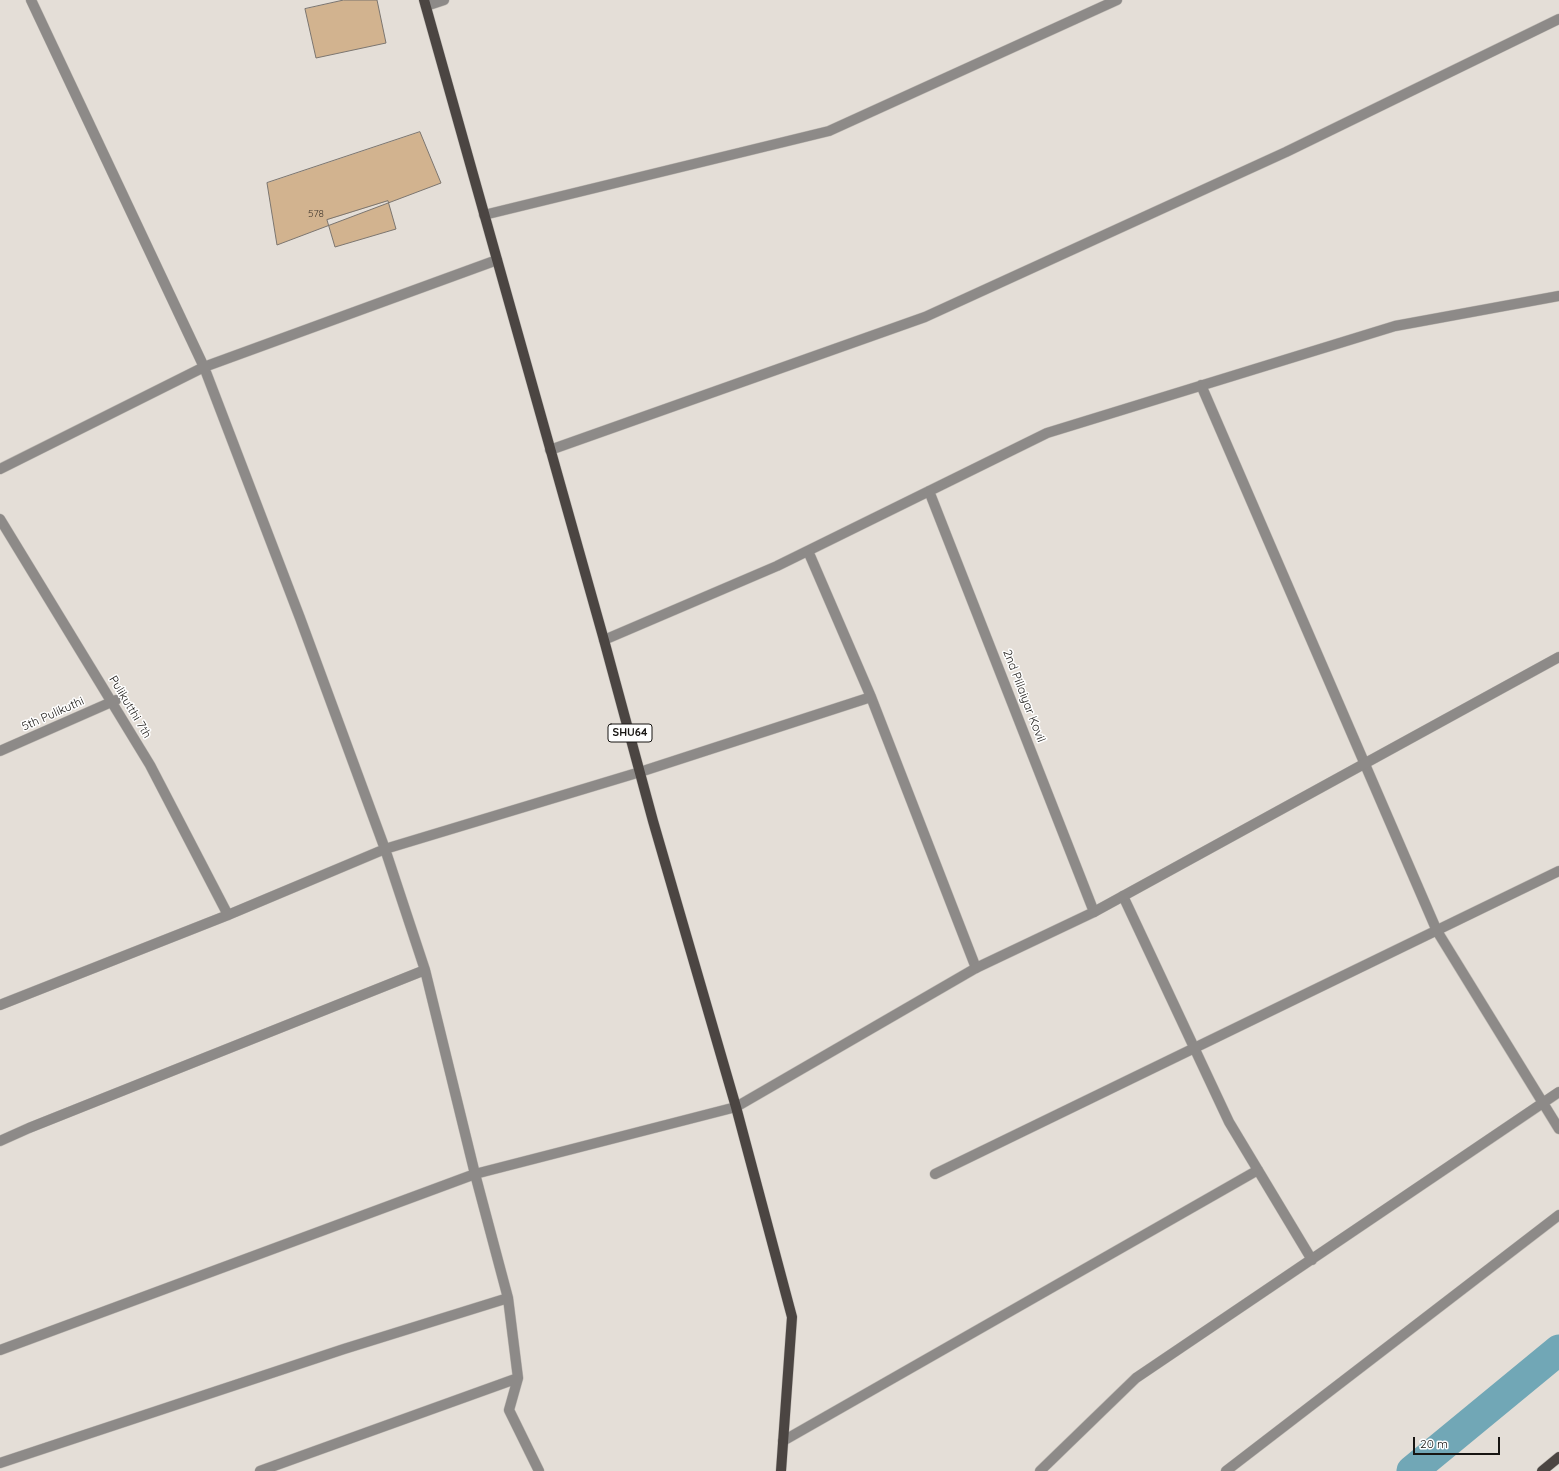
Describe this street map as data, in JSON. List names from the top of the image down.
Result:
{
  "streets": {
    "main road": ["SHU64"],
    "street": ["2nd Pillaiyar Kovil", "Pulikutthi 7th", "5th Pulikuthi"]
  },
  "crossings": [
    ["Pulikutthi 7th", "5th Pulikuthi"]
  ],
  "house_numbers": ["578"],
  "scale_bar": "20 m"
}
